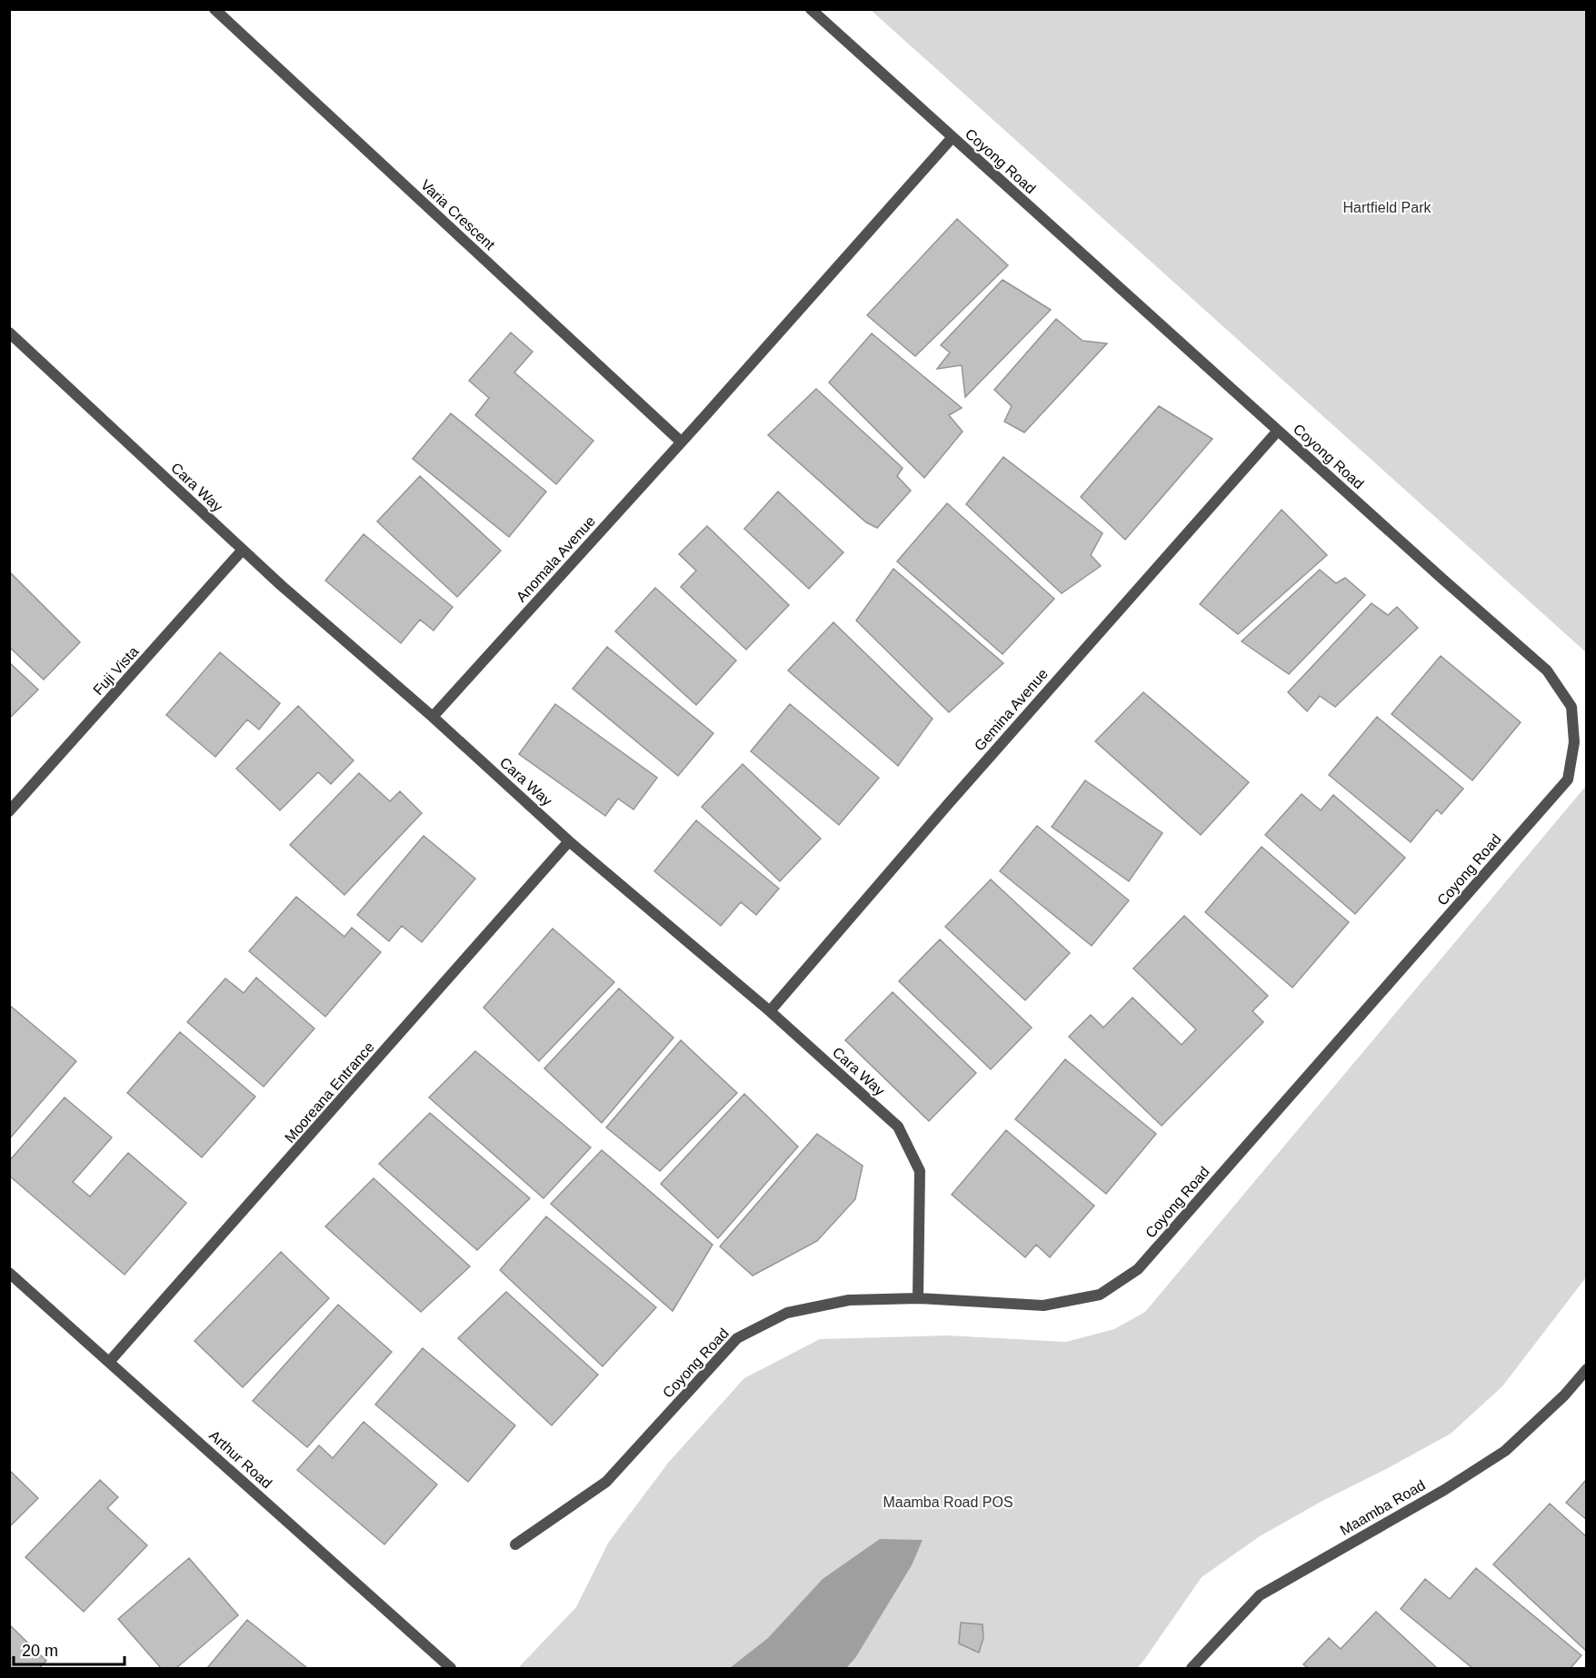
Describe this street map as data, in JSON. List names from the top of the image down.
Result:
{
  "streets": {
    "street": [
      "Coyong Road",
      "Varia Crescent",
      "Cara Way",
      "Anomala Avenue",
      "Fuji Vista",
      "Gemina Avenue",
      "Mooreana Entrance",
      "Arthur Road",
      "Maamba Road"
    ]
  },
  "crossings": [
    ["Coyong Road", "Cara Way"],
    ["Coyong Road", "Anomala Avenue"],
    ["Coyong Road", "Gemina Avenue"],
    ["Varia Crescent", "Anomala Avenue"],
    ["Cara Way", "Anomala Avenue"],
    ["Cara Way", "Fuji Vista"],
    ["Cara Way", "Gemina Avenue"],
    ["Cara Way", "Mooreana Entrance"],
    ["Mooreana Entrance", "Arthur Road"]
  ],
  "parks": ["Hartfield Park", "Maamba Road POS"],
  "scale_bar": "20 m"
}
